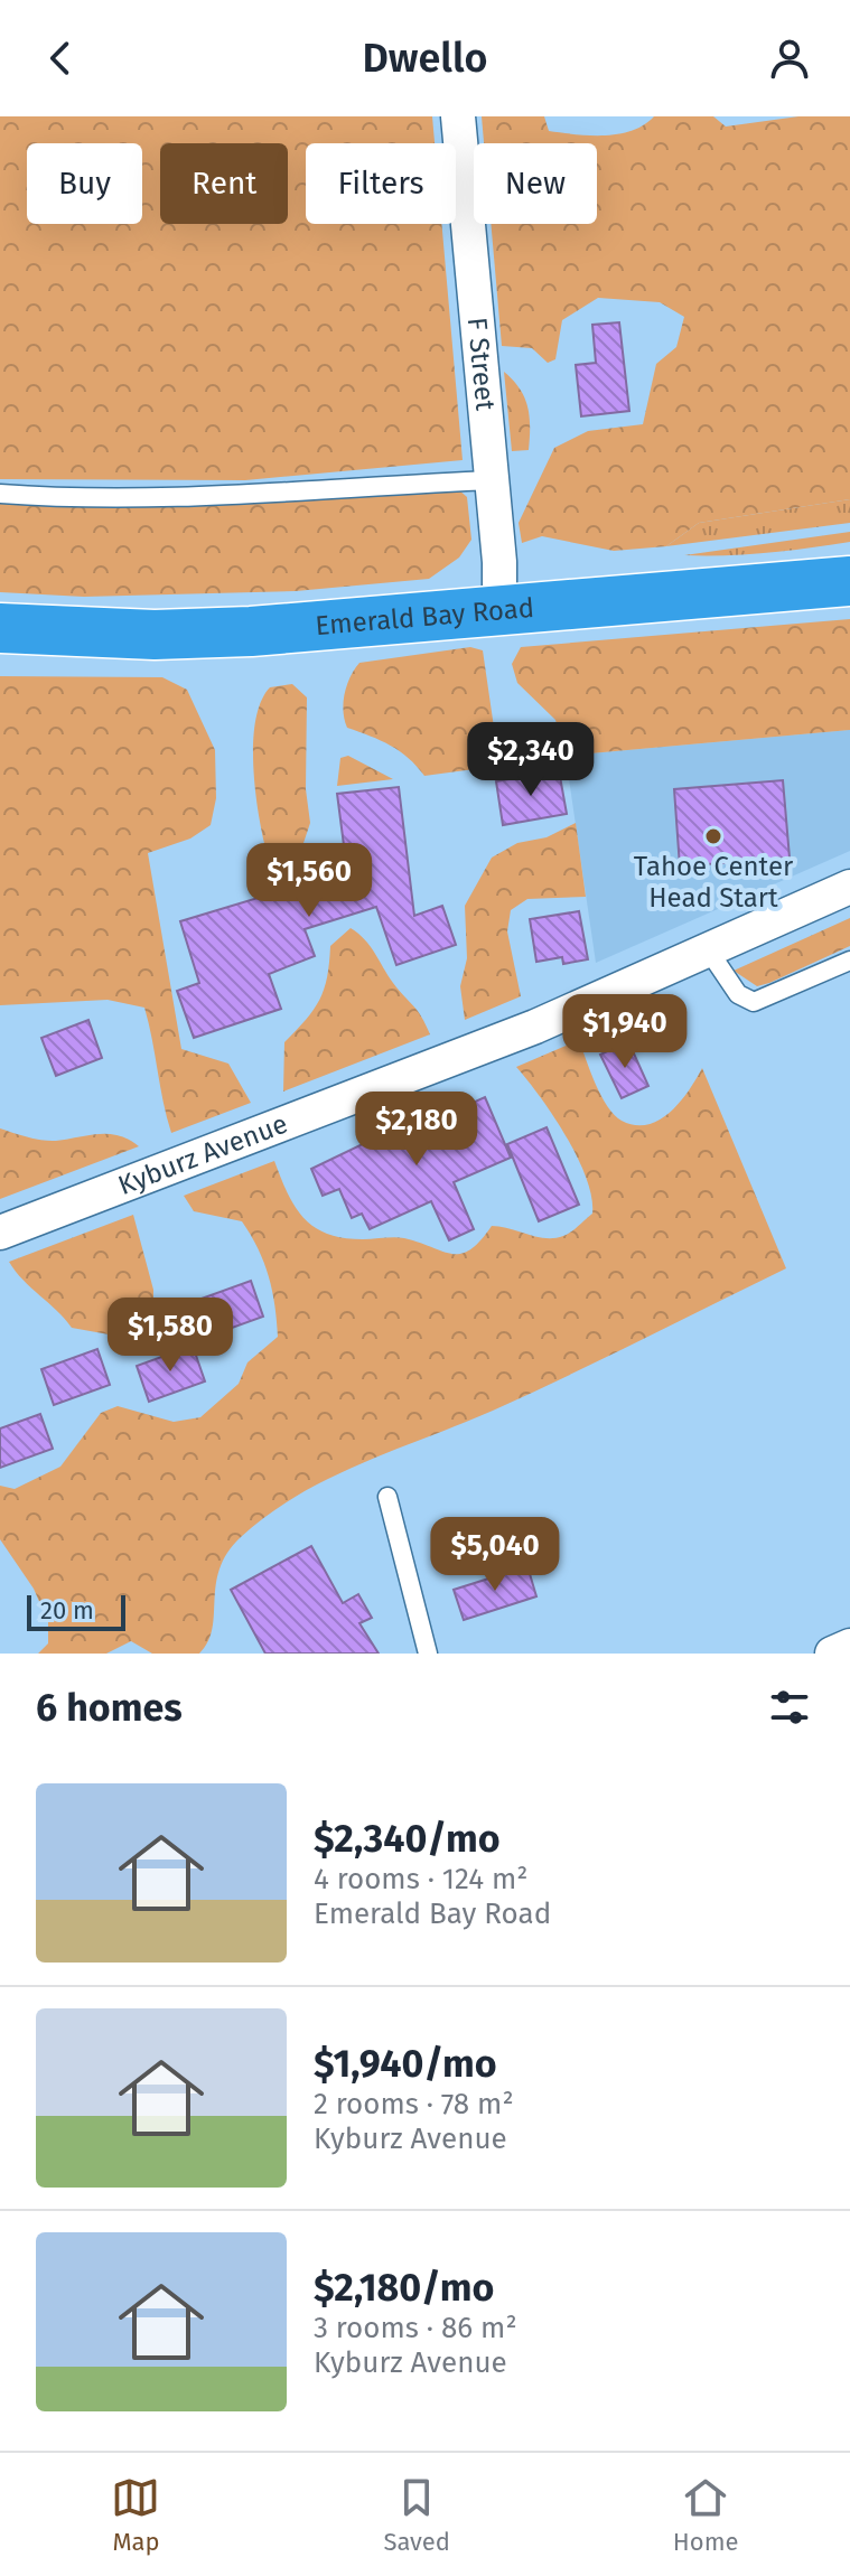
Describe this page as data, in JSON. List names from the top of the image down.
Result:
{
  "streets": {
    "highway": ["Emerald Bay Road"],
    "street": ["F Street", "Kyburz Avenue"]
  },
  "crossings": [
    ["F Street", "Emerald Bay Road"]
  ],
  "places": ["Tahoe Center Head Start"],
  "scale_bar": "20 m",
  "page": {
    "header": "Dwello",
    "chip": [
      "Buy",
      "Rent",
      "Filters",
      "New"
    ],
    "price": [
      "$2,340",
      "$1,560",
      "$1,940",
      "$2,180",
      "$1,580",
      "$5,040"
    ],
    "scale": "20 m",
    "heading": "6 homes",
    "list": [
      {
        "name": "$2,340/mo",
        "note": "4 rooms · 124 m² · Emerald Bay Road"
      },
      {
        "name": "$1,940/mo",
        "note": "2 rooms · 78 m² · Kyburz Avenue"
      },
      {
        "name": "$2,180/mo",
        "note": "3 rooms · 86 m² · Kyburz Avenue"
      }
    ],
    "tabs": ["Map", "Saved", "Home"]
  }
}
